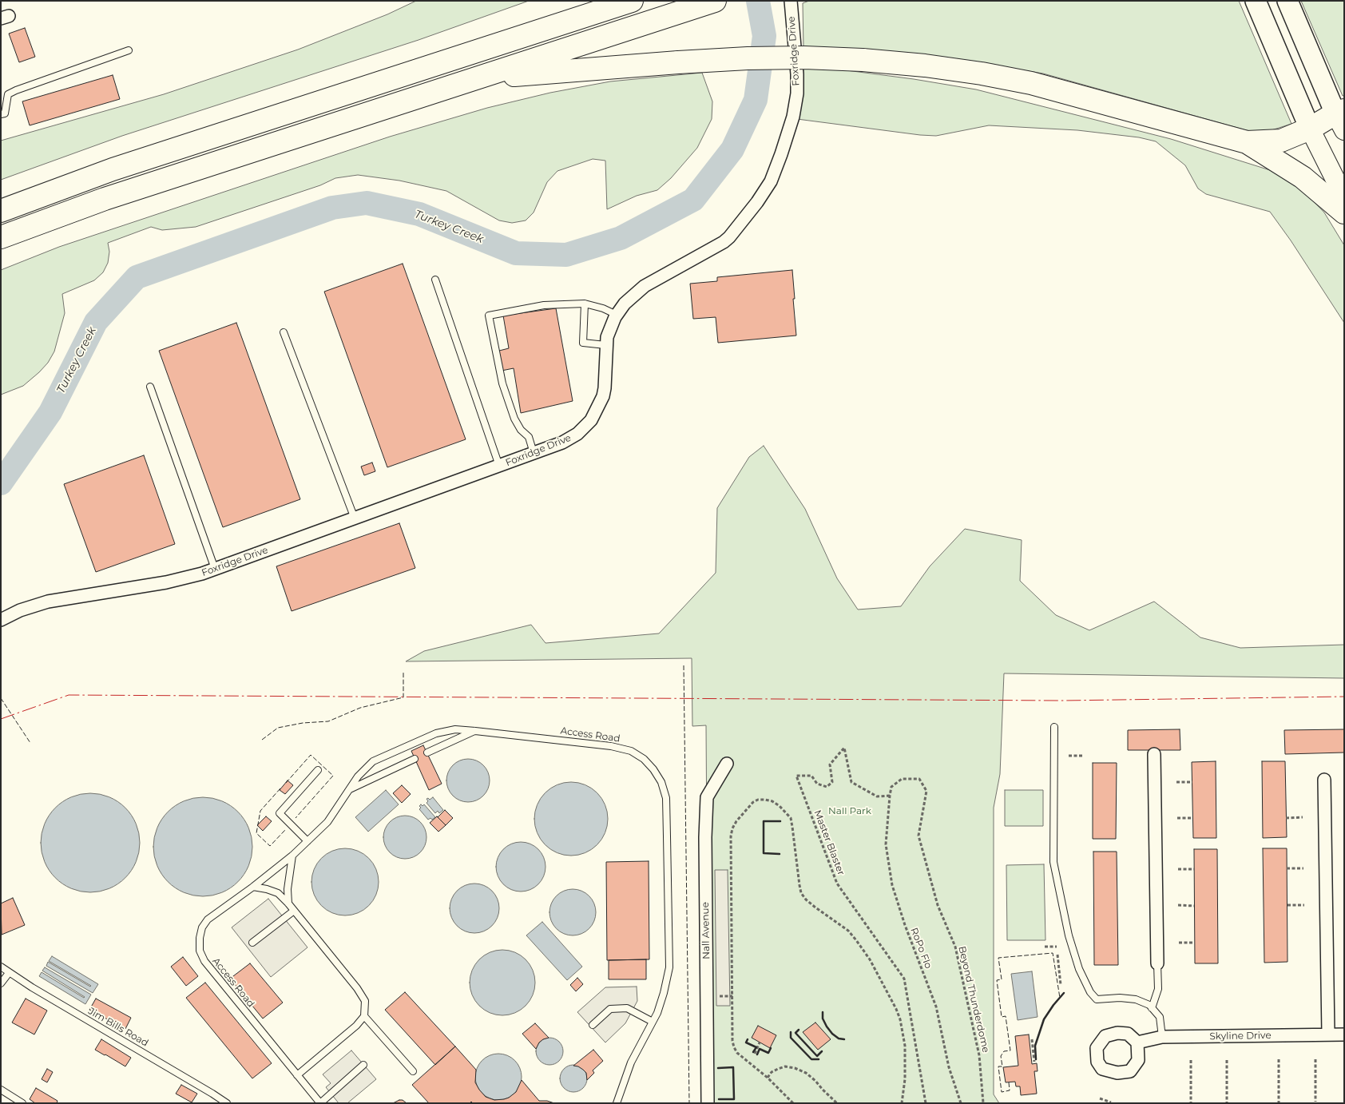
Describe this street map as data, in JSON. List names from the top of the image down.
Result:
{
  "streets": {
    "street": ["Foxridge Drive", "Nall Avenue", "Skyline Drive"],
    "lane": ["Access Road", "Jim Bills Road"],
    "path": ["Master Blaster", "RoPo Flo", "Beyond Thunderdome"]
  },
  "crossings": [
    ["Master Blaster", "RoPo Flo"],
    ["Master Blaster", "Beyond Thunderdome"],
    ["RoPo Flo", "Beyond Thunderdome"]
  ],
  "water": ["Turkey Creek"],
  "parks": ["Nall Park"]
}
